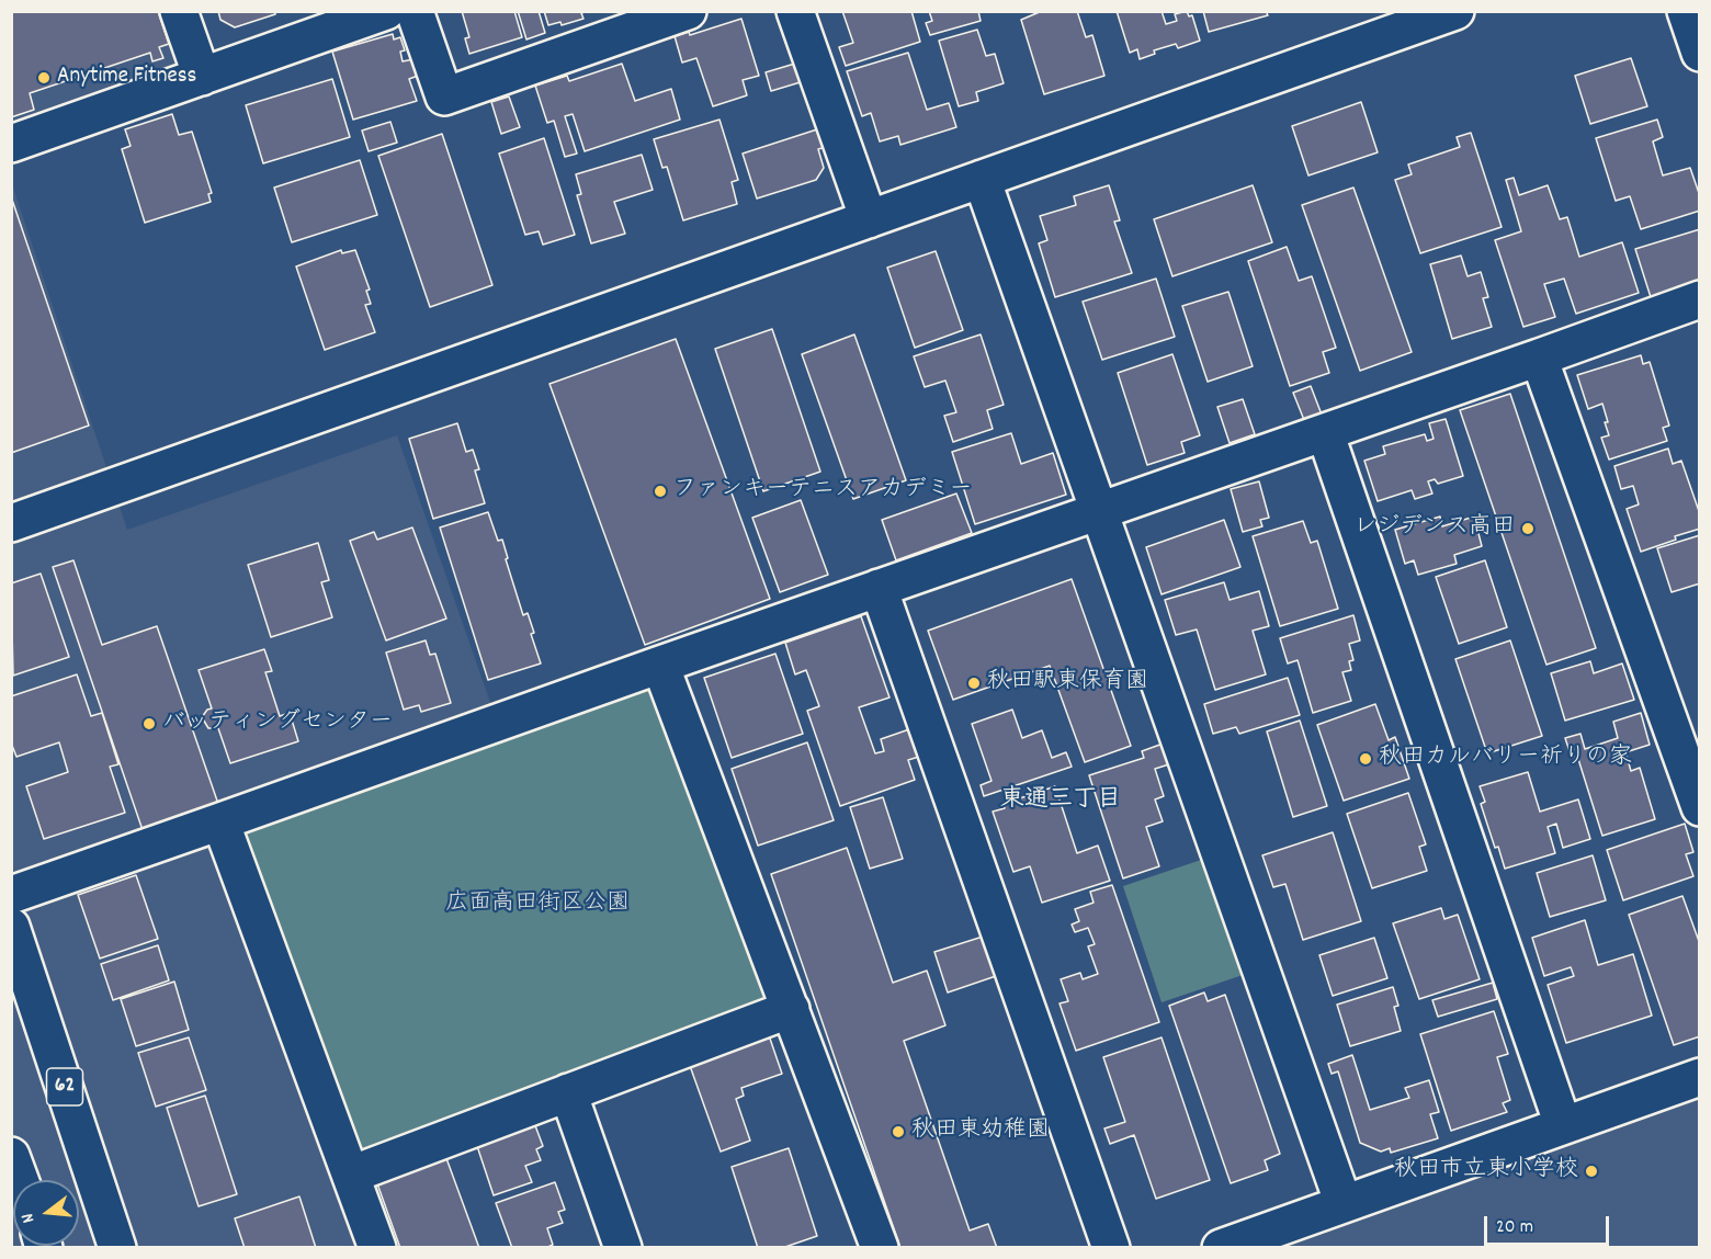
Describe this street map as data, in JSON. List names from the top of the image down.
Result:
{
  "streets": {
    "street": ["62"]
  },
  "districts": ["東通三丁目"],
  "parks": ["広面高田街区公園"],
  "places": [
    "Anytime Fitness",
    "ファンキーテニスアカデミー",
    "レジデンス高田",
    "秋田駅東保育園",
    "バッティングセンター",
    "秋田カルバリー祈りの家",
    "秋田東幼稚園",
    "秋田市立東小学校"
  ],
  "scale_bar": "20 m",
  "north": "left"
}
